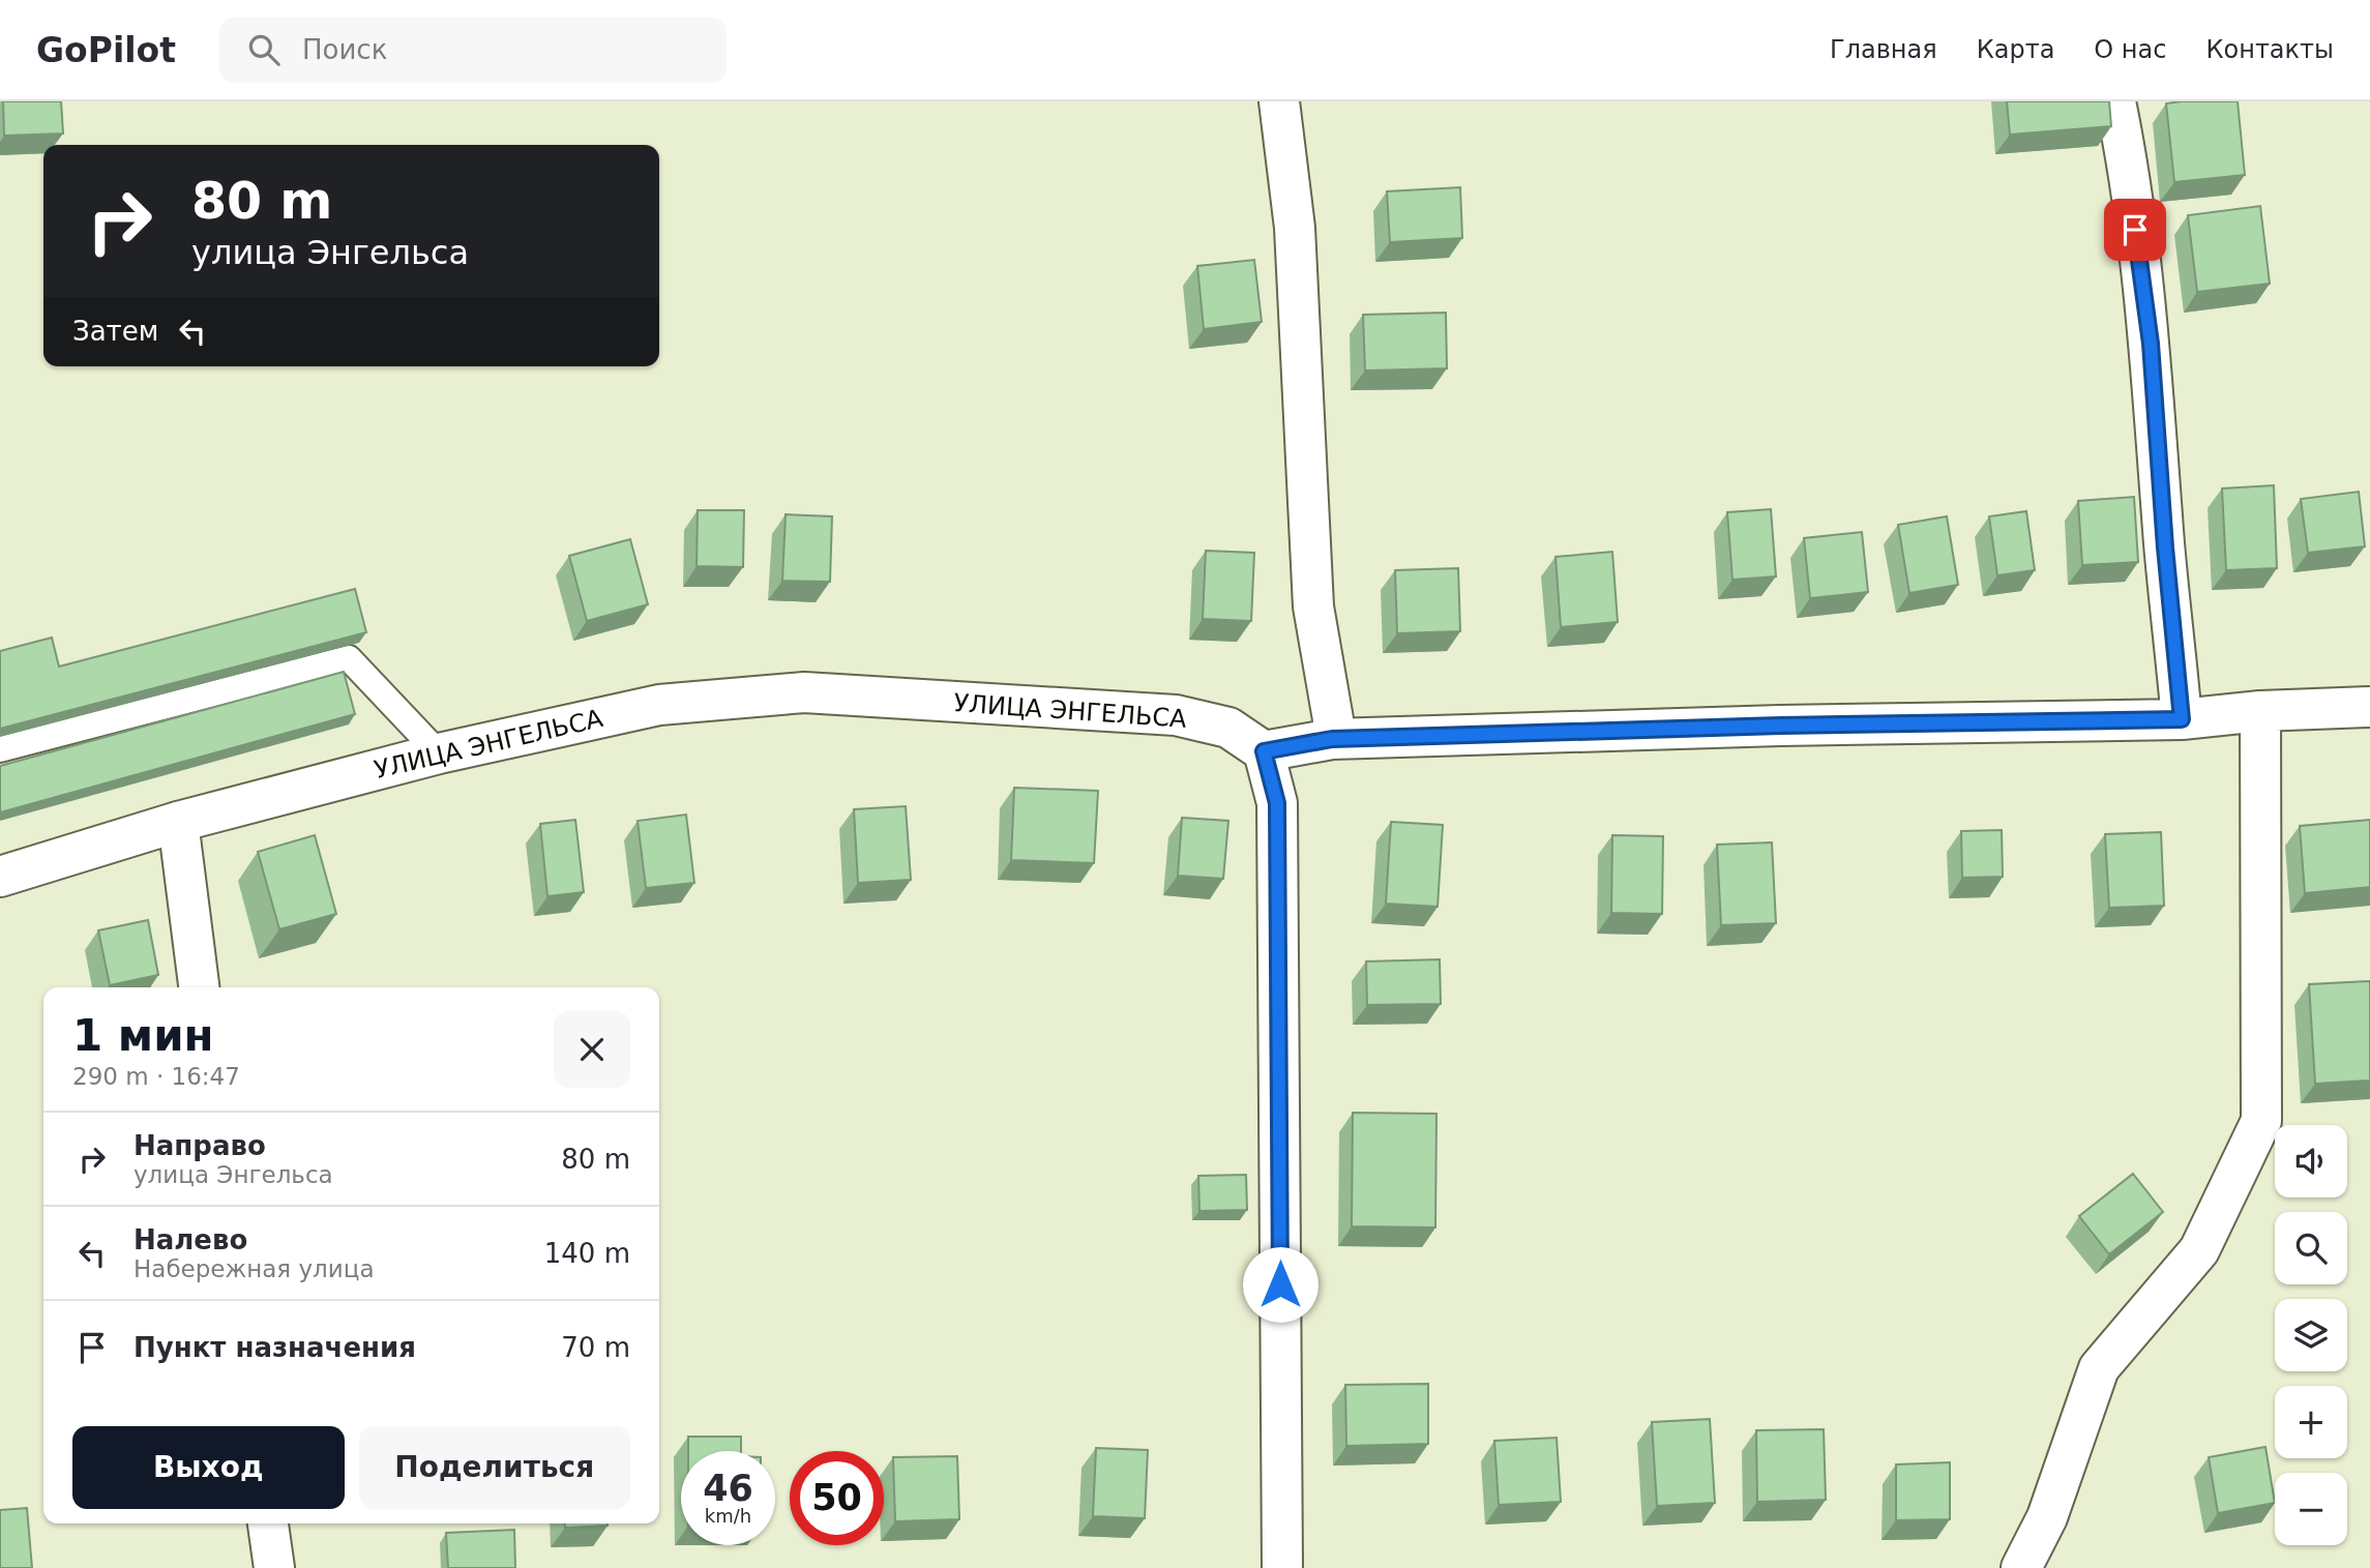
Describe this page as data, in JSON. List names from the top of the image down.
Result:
{
  "streets": {
    "street": ["УЛИЦА ЭНГЕЛЬСА"]
  },
  "page": {
    "header": "GoPilot",
    "search": "Поиск",
    "nav": [
      "Главная",
      "Карта",
      "О нас",
      "Контакты"
    ],
    "turn": ["80 m", "улица Энгельса"],
    "then": "Затем",
    "heading": ["1 мин", "290 m · 16:47"],
    "list": [
      {
        "name": "Направо",
        "note": "улица Энгельса",
        "value": "80 m"
      },
      {
        "name": "Налево",
        "note": "Набережная улица",
        "value": "140 m"
      },
      {
        "name": "Пункт назначения",
        "value": "70 m"
      }
    ],
    "map_buttons": ["+", "−"],
    "buttons": ["Выход", "Поделиться"],
    "speed": "46 km/h",
    "limit": "50"
  }
}
